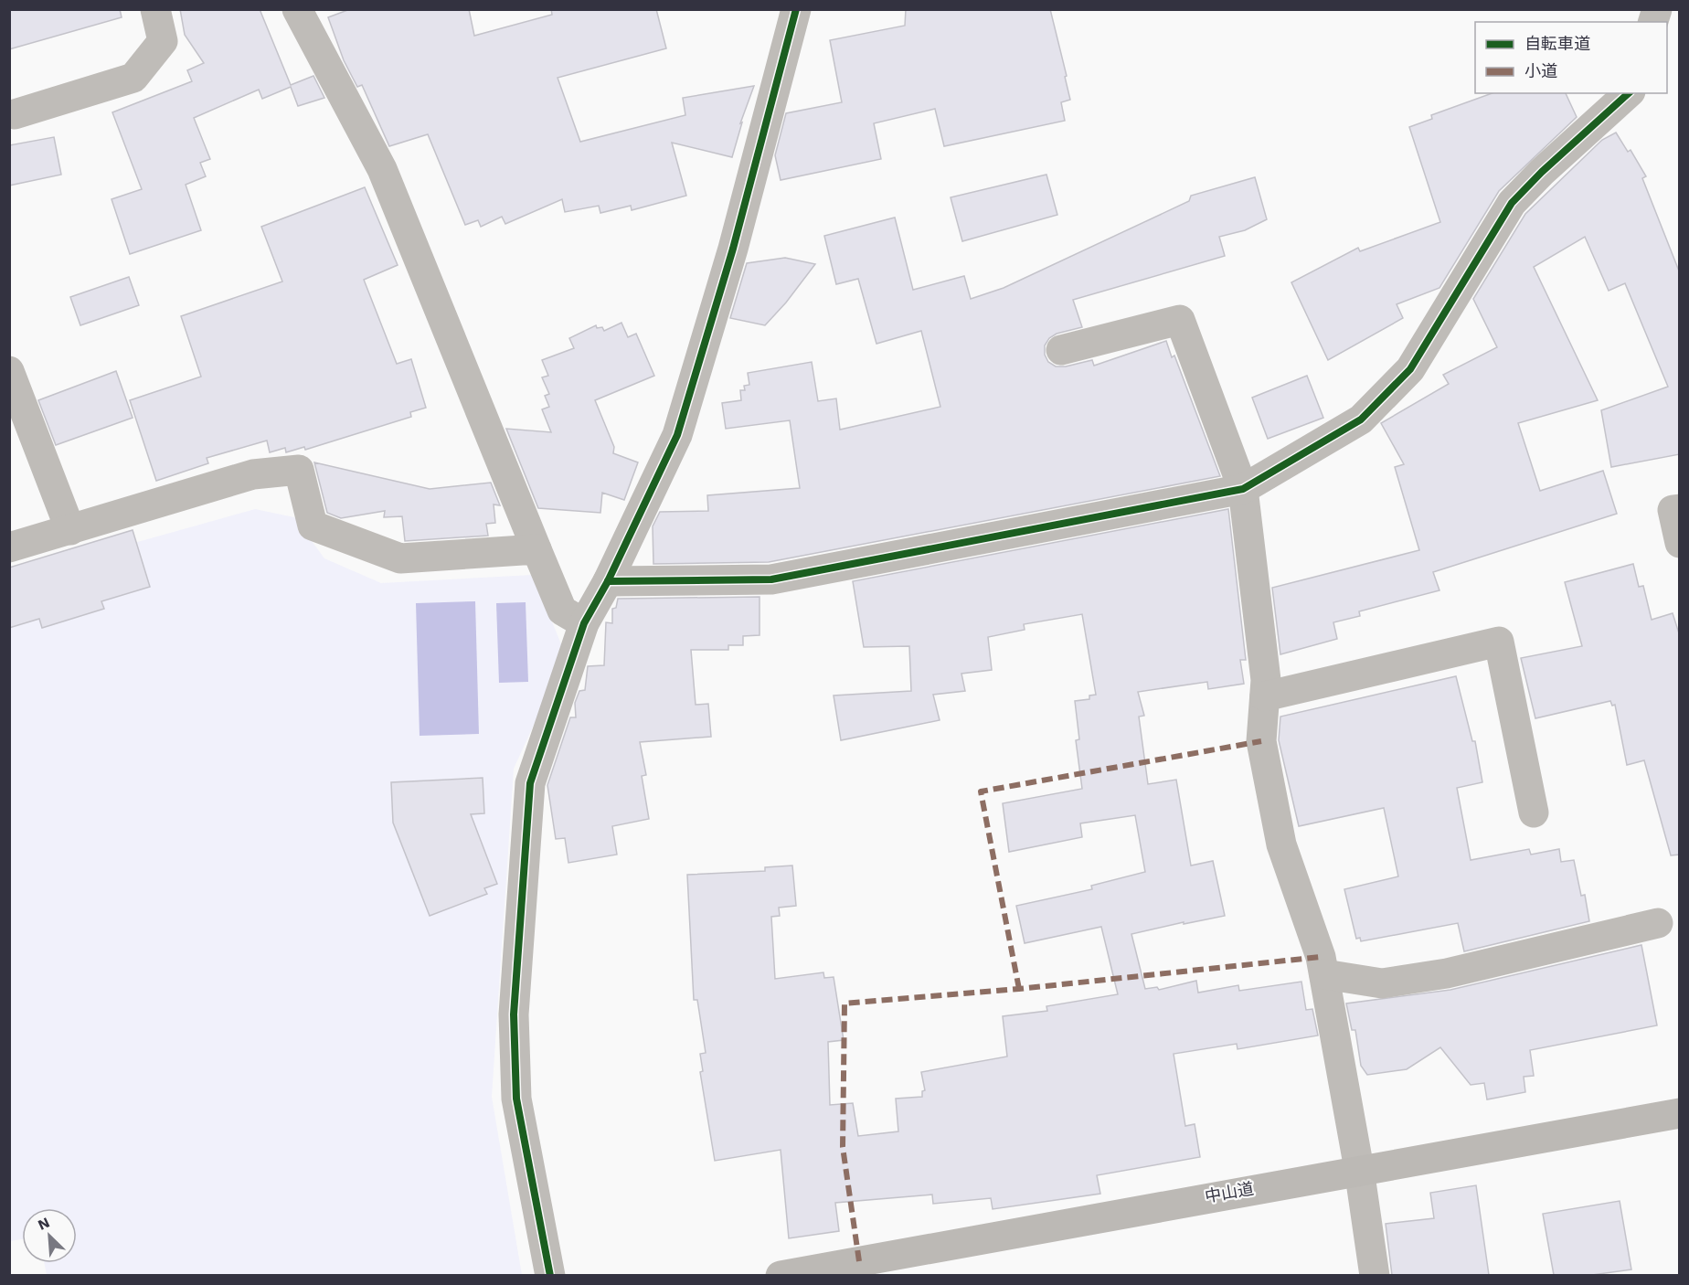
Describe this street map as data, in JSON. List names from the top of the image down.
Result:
{
  "streets": {
    "highway": ["中山道"]
  },
  "legend": ["自転車道", "小道"],
  "north": "top left"
}
